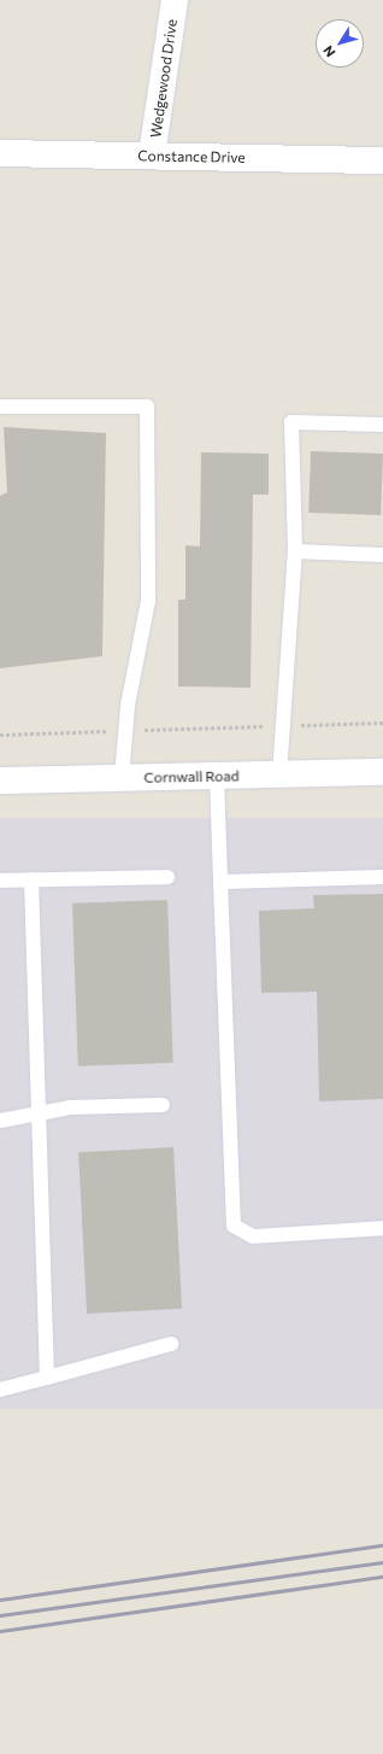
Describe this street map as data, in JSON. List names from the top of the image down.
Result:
{
  "streets": {
    "street": ["Wedgewood Drive", "Constance Drive", "Cornwall Road"]
  },
  "crossings": [
    ["Wedgewood Drive", "Constance Drive"]
  ],
  "north": "bottom left"
}
